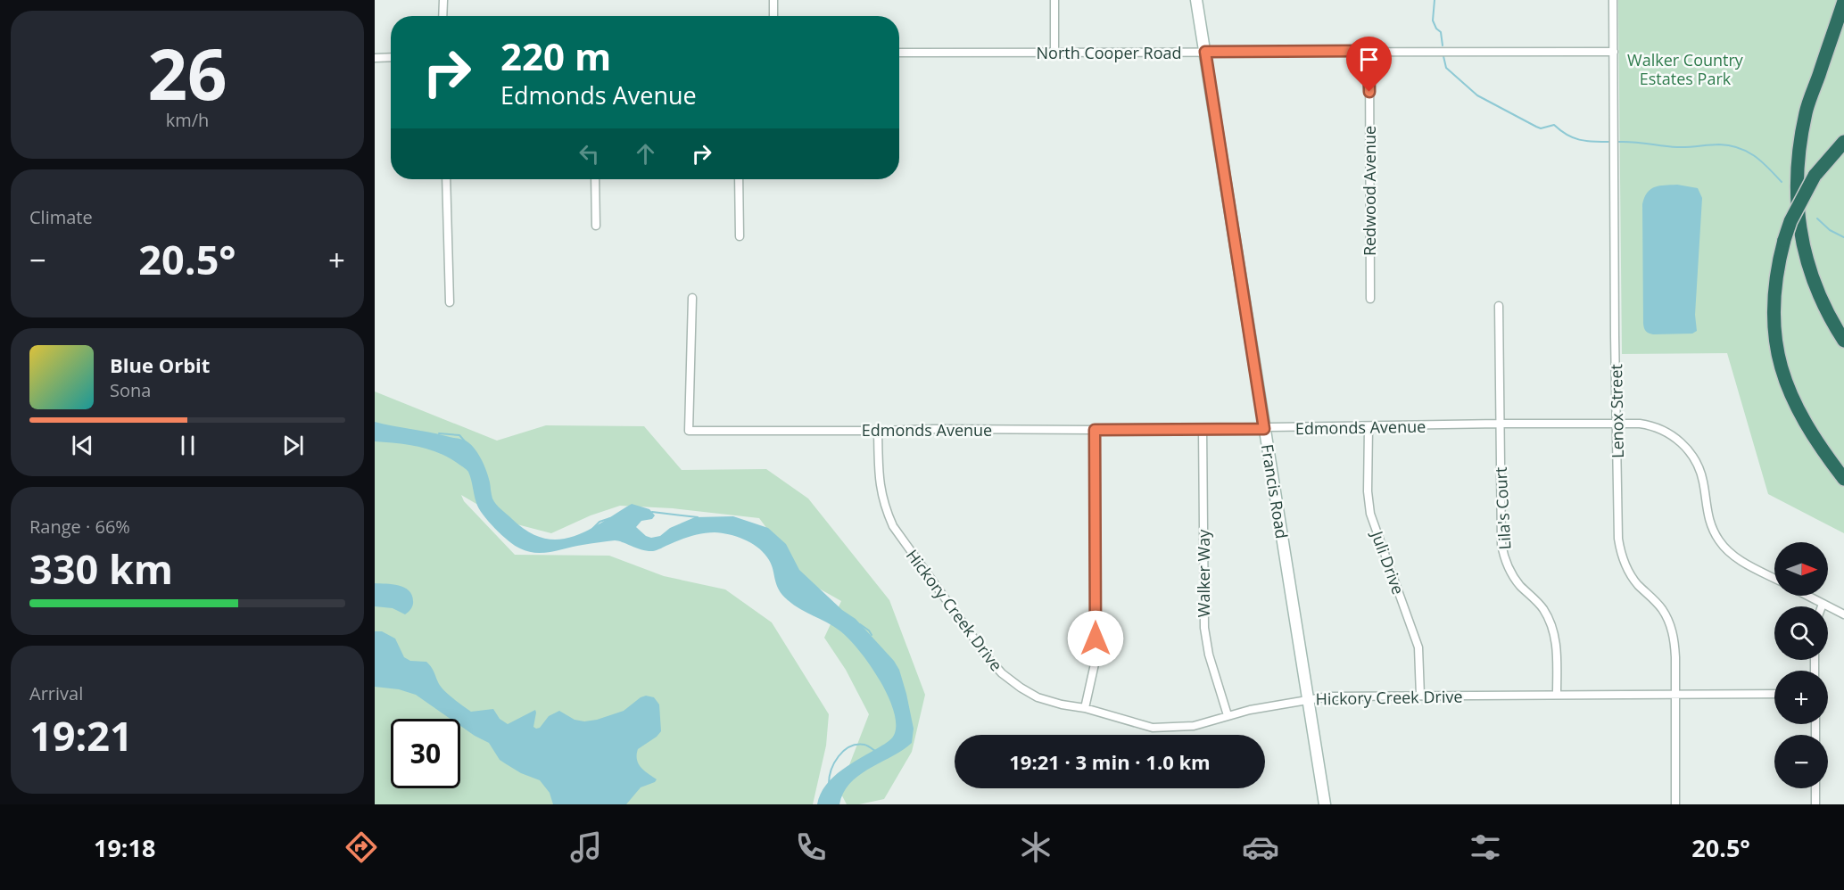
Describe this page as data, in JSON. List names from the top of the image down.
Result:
{
  "streets": {
    "street": [
      "North Cooper Road",
      "Redwood Avenue",
      "Lenox Street",
      "Edmonds Avenue",
      "Francis Road",
      "Lila's Court",
      "Juli Drive",
      "Walker Way",
      "Hickory Creek Drive"
    ]
  },
  "crossings": [
    ["North Cooper Road", "Redwood Avenue"],
    ["North Cooper Road", "Lenox Street"],
    ["North Cooper Road", "Francis Road"],
    ["Lenox Street", "Edmonds Avenue"],
    ["Lenox Street", "Hickory Creek Drive"],
    ["Edmonds Avenue", "Francis Road"],
    ["Edmonds Avenue", "Lila's Court"],
    ["Edmonds Avenue", "Juli Drive"],
    ["Edmonds Avenue", "Walker Way"],
    ["Edmonds Avenue", "Hickory Creek Drive"],
    ["Francis Road", "Hickory Creek Drive"],
    ["Lila's Court", "Hickory Creek Drive"],
    ["Juli Drive", "Hickory Creek Drive"],
    ["Walker Way", "Hickory Creek Drive"]
  ],
  "parks": ["Walker Country Estates Park"],
  "north": "right",
  "page": {
    "tile": [
      ["26", "km/h"],
      "Climate",
      ["Range · 66%", "330 km"],
      ["Arrival", "19:21"]
    ],
    "turn": ["220 m", "Edmonds Avenue"],
    "heat": ["−", "20.5°", "+"],
    "song": ["Blue Orbit", "Sona"],
    "map_buttons": ["+", "−"],
    "limit": "30",
    "trip": "19:21 · 3 min · 1.0 km",
    "tabs": ["19:18", "20.5°"]
  }
}
